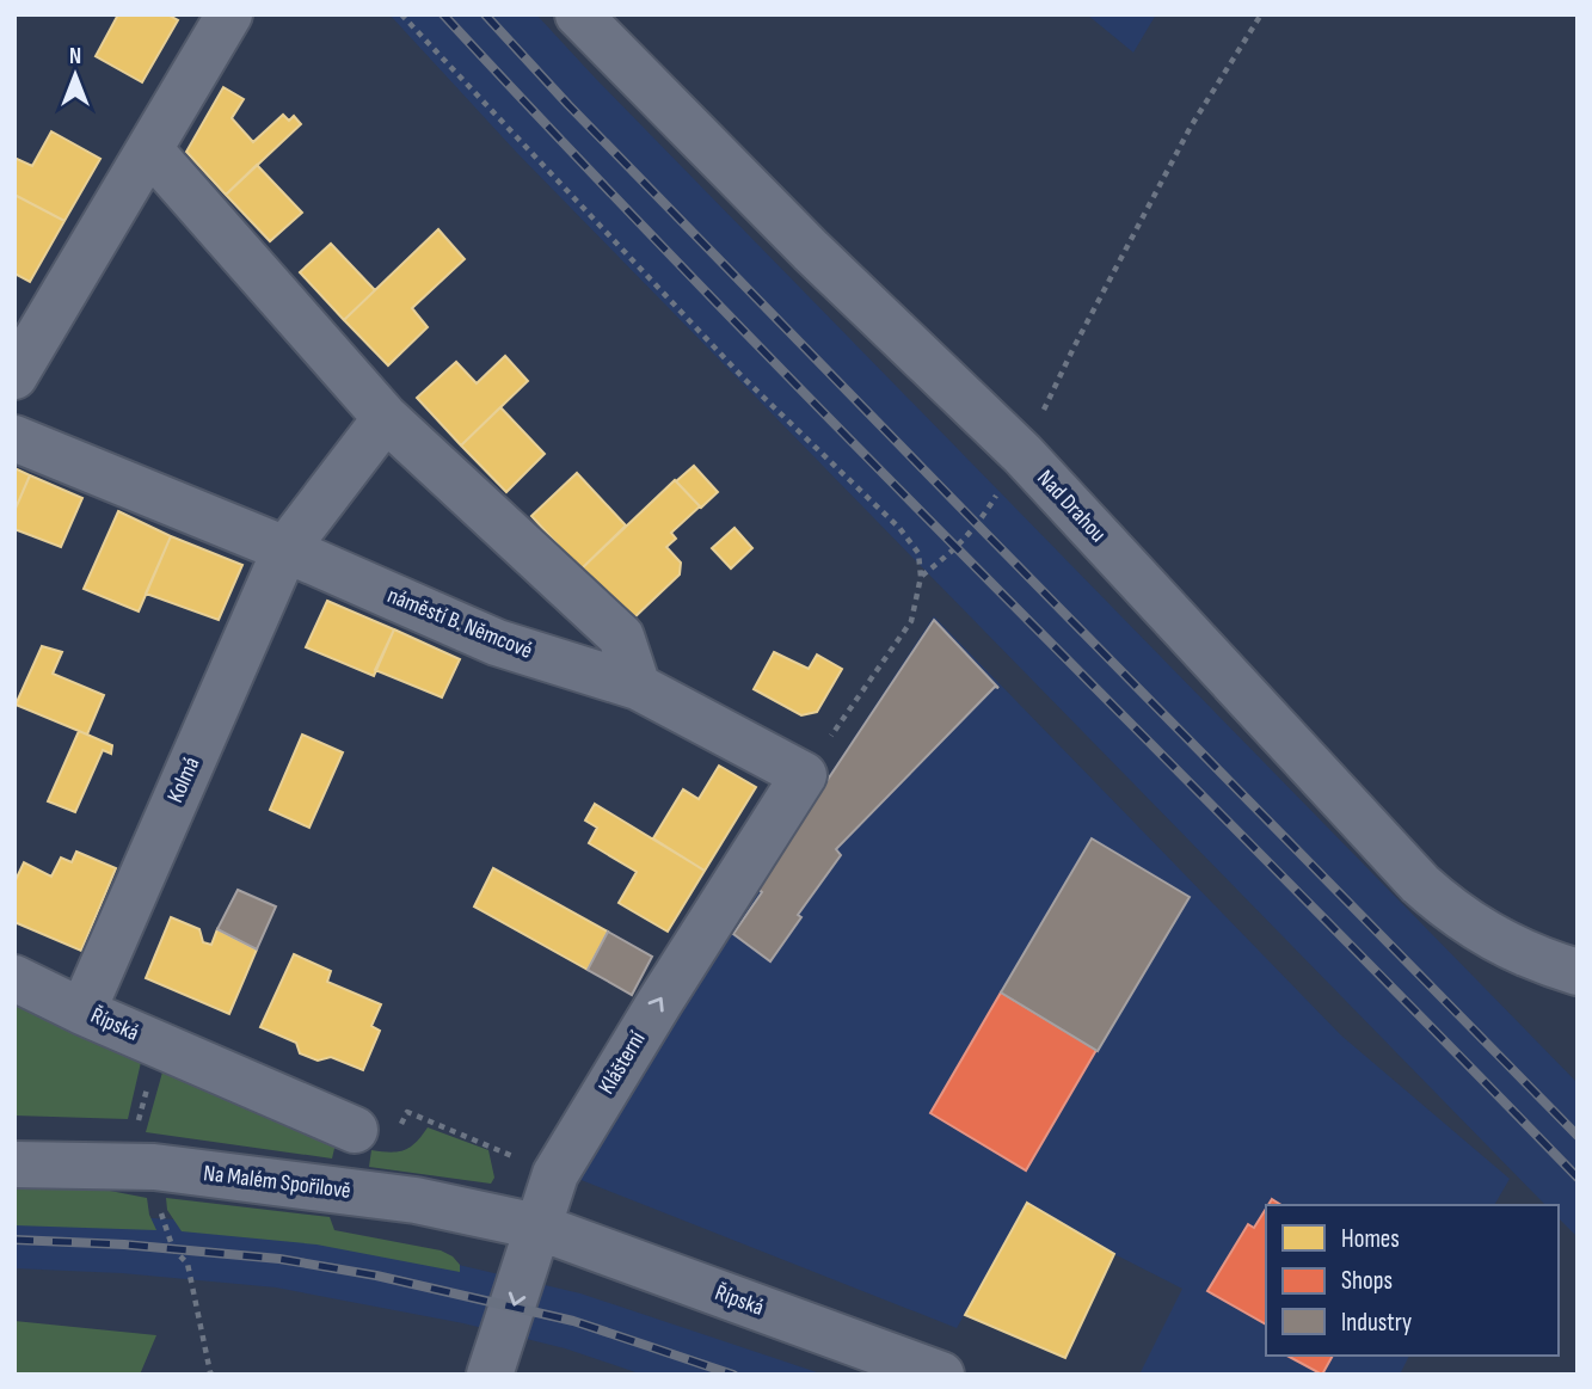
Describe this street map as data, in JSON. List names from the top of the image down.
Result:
{
  "streets": {
    "street": [
      "Nad Drahou",
      "náměstí B. Němcové",
      "Kolmá",
      "Řípská",
      "Klášterní",
      "Na Malém Spořilově"
    ]
  },
  "crossings": [
    ["náměstí B. Němcové", "Kolmá"],
    ["náměstí B. Němcové", "Klášterní"],
    ["Kolmá", "Řípská"],
    ["Řípská", "Klášterní"],
    ["Řípská", "Na Malém Spořilově"],
    ["Klášterní", "Na Malém Spořilově"]
  ],
  "legend": ["Homes", "Shops", "Industry"],
  "north": "top"
}
